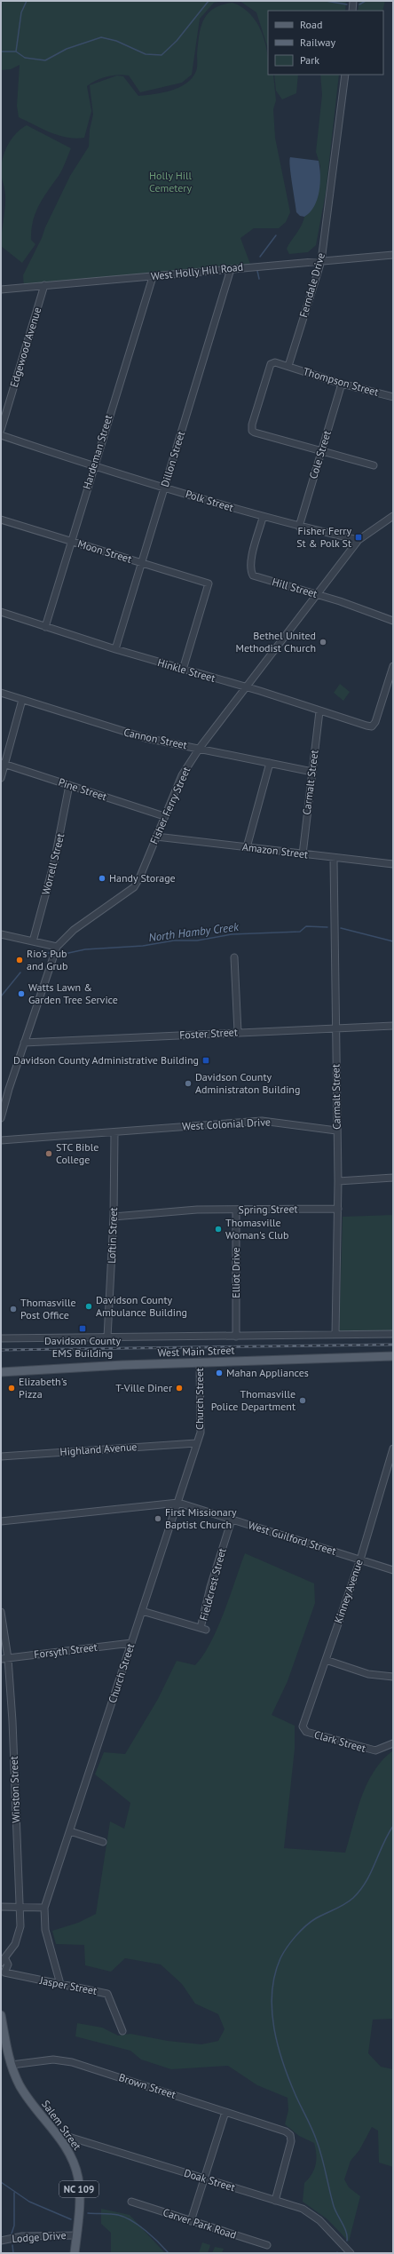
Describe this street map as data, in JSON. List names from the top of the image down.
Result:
{
  "streets": {
    "main road": ["West Main Street", "Salem Street", "NC 109"],
    "street": [
      "West Holly Hill Road",
      "Ferndale Drive",
      "Edgewood Avenue",
      "Thompson Street",
      "Hardeman Street",
      "Cole Street",
      "Dillon Street",
      "Polk Street",
      "Moon Street",
      "Hill Street",
      "Hinkle Street",
      "Cannon Street",
      "Carmalt Street",
      "Pine Street",
      "Fisher Ferry Street",
      "Amazon Street",
      "Worrell Street",
      "Foster Street",
      "West Colonial Drive",
      "Spring Street",
      "Loftin Street",
      "Elliot Drive",
      "Church Street",
      "Highland Avenue",
      "West Guilford Street",
      "Fieldcrest Street",
      "Kinney Avenue",
      "Forsyth Street",
      "Clark Street",
      "Winston Street",
      "Jasper Street",
      "Brown Street",
      "Doak Street",
      "Carver Park Road",
      "Lodge Drive"
    ]
  },
  "crossings": [
    ["West Holly Hill Road", "Ferndale Drive"],
    ["West Holly Hill Road", "Edgewood Avenue"],
    ["West Holly Hill Road", "Hardeman Street"],
    ["West Holly Hill Road", "Dillon Street"],
    ["Ferndale Drive", "Thompson Street"],
    ["Thompson Street", "Cole Street"],
    ["Hardeman Street", "Polk Street"],
    ["Hardeman Street", "Moon Street"],
    ["Hardeman Street", "Hinkle Street"],
    ["Cole Street", "Polk Street"],
    ["Dillon Street", "Polk Street"],
    ["Dillon Street", "Moon Street"],
    ["Dillon Street", "Hinkle Street"],
    ["Polk Street", "Hill Street"],
    ["Polk Street", "Fisher Ferry Street"],
    ["Moon Street", "Hinkle Street"],
    ["Hill Street", "Fisher Ferry Street"],
    ["Hinkle Street", "Carmalt Street"],
    ["Hinkle Street", "Fisher Ferry Street"],
    ["Cannon Street", "Carmalt Street"],
    ["Cannon Street", "Fisher Ferry Street"],
    ["Carmalt Street", "Amazon Street"],
    ["Carmalt Street", "Foster Street"],
    ["Carmalt Street", "West Colonial Drive"],
    ["Carmalt Street", "Spring Street"],
    ["Carmalt Street", "West Main Street"],
    ["Pine Street", "Fisher Ferry Street"],
    ["Pine Street", "Worrell Street"],
    ["Fisher Ferry Street", "Amazon Street"],
    ["Fisher Ferry Street", "Foster Street"],
    ["West Colonial Drive", "Loftin Street"],
    ["Spring Street", "Loftin Street"],
    ["Spring Street", "Elliot Drive"],
    ["Loftin Street", "West Main Street"],
    ["Elliot Drive", "West Main Street"],
    ["West Main Street", "Church Street"],
    ["Church Street", "Highland Avenue"],
    ["Church Street", "West Guilford Street"],
    ["Church Street", "Fieldcrest Street"],
    ["Church Street", "Forsyth Street"],
    ["Church Street", "Jasper Street"],
    ["West Guilford Street", "Fieldcrest Street"],
    ["West Guilford Street", "Kinney Avenue"],
    ["Kinney Avenue", "Clark Street"],
    ["Forsyth Street", "Winston Street"],
    ["Winston Street", "Jasper Street"],
    ["Brown Street", "Salem Street"],
    ["Brown Street", "Doak Street"],
    ["Salem Street", "Doak Street"],
    ["Salem Street", "Lodge Drive"]
  ],
  "water": ["North Hamby Creek"],
  "parks": ["Holly Hill Cemetery"],
  "places": {
    "transit": ["Fisher Ferry St & Polk St", "Davidson County Administrative Building", "Davidson County EMS Building"],
    "other": [
      "Bethel United Methodist Church",
      "Handy Storage",
      "Rio's Pub and Grub",
      "Watts Lawn & Garden Tree Service",
      "Davidson County Administraton Building",
      "STC Bible College",
      "Thomasville Woman's Club",
      "Davidson County Ambulance Building",
      "Thomasville Post Office",
      "Mahan Appliances",
      "Elizabeth's Pizza",
      "T-Ville Diner",
      "Thomasville Police Department",
      "First Missionary Baptist Church"
    ]
  },
  "legend": ["Road", "Railway", "Park"]
}
